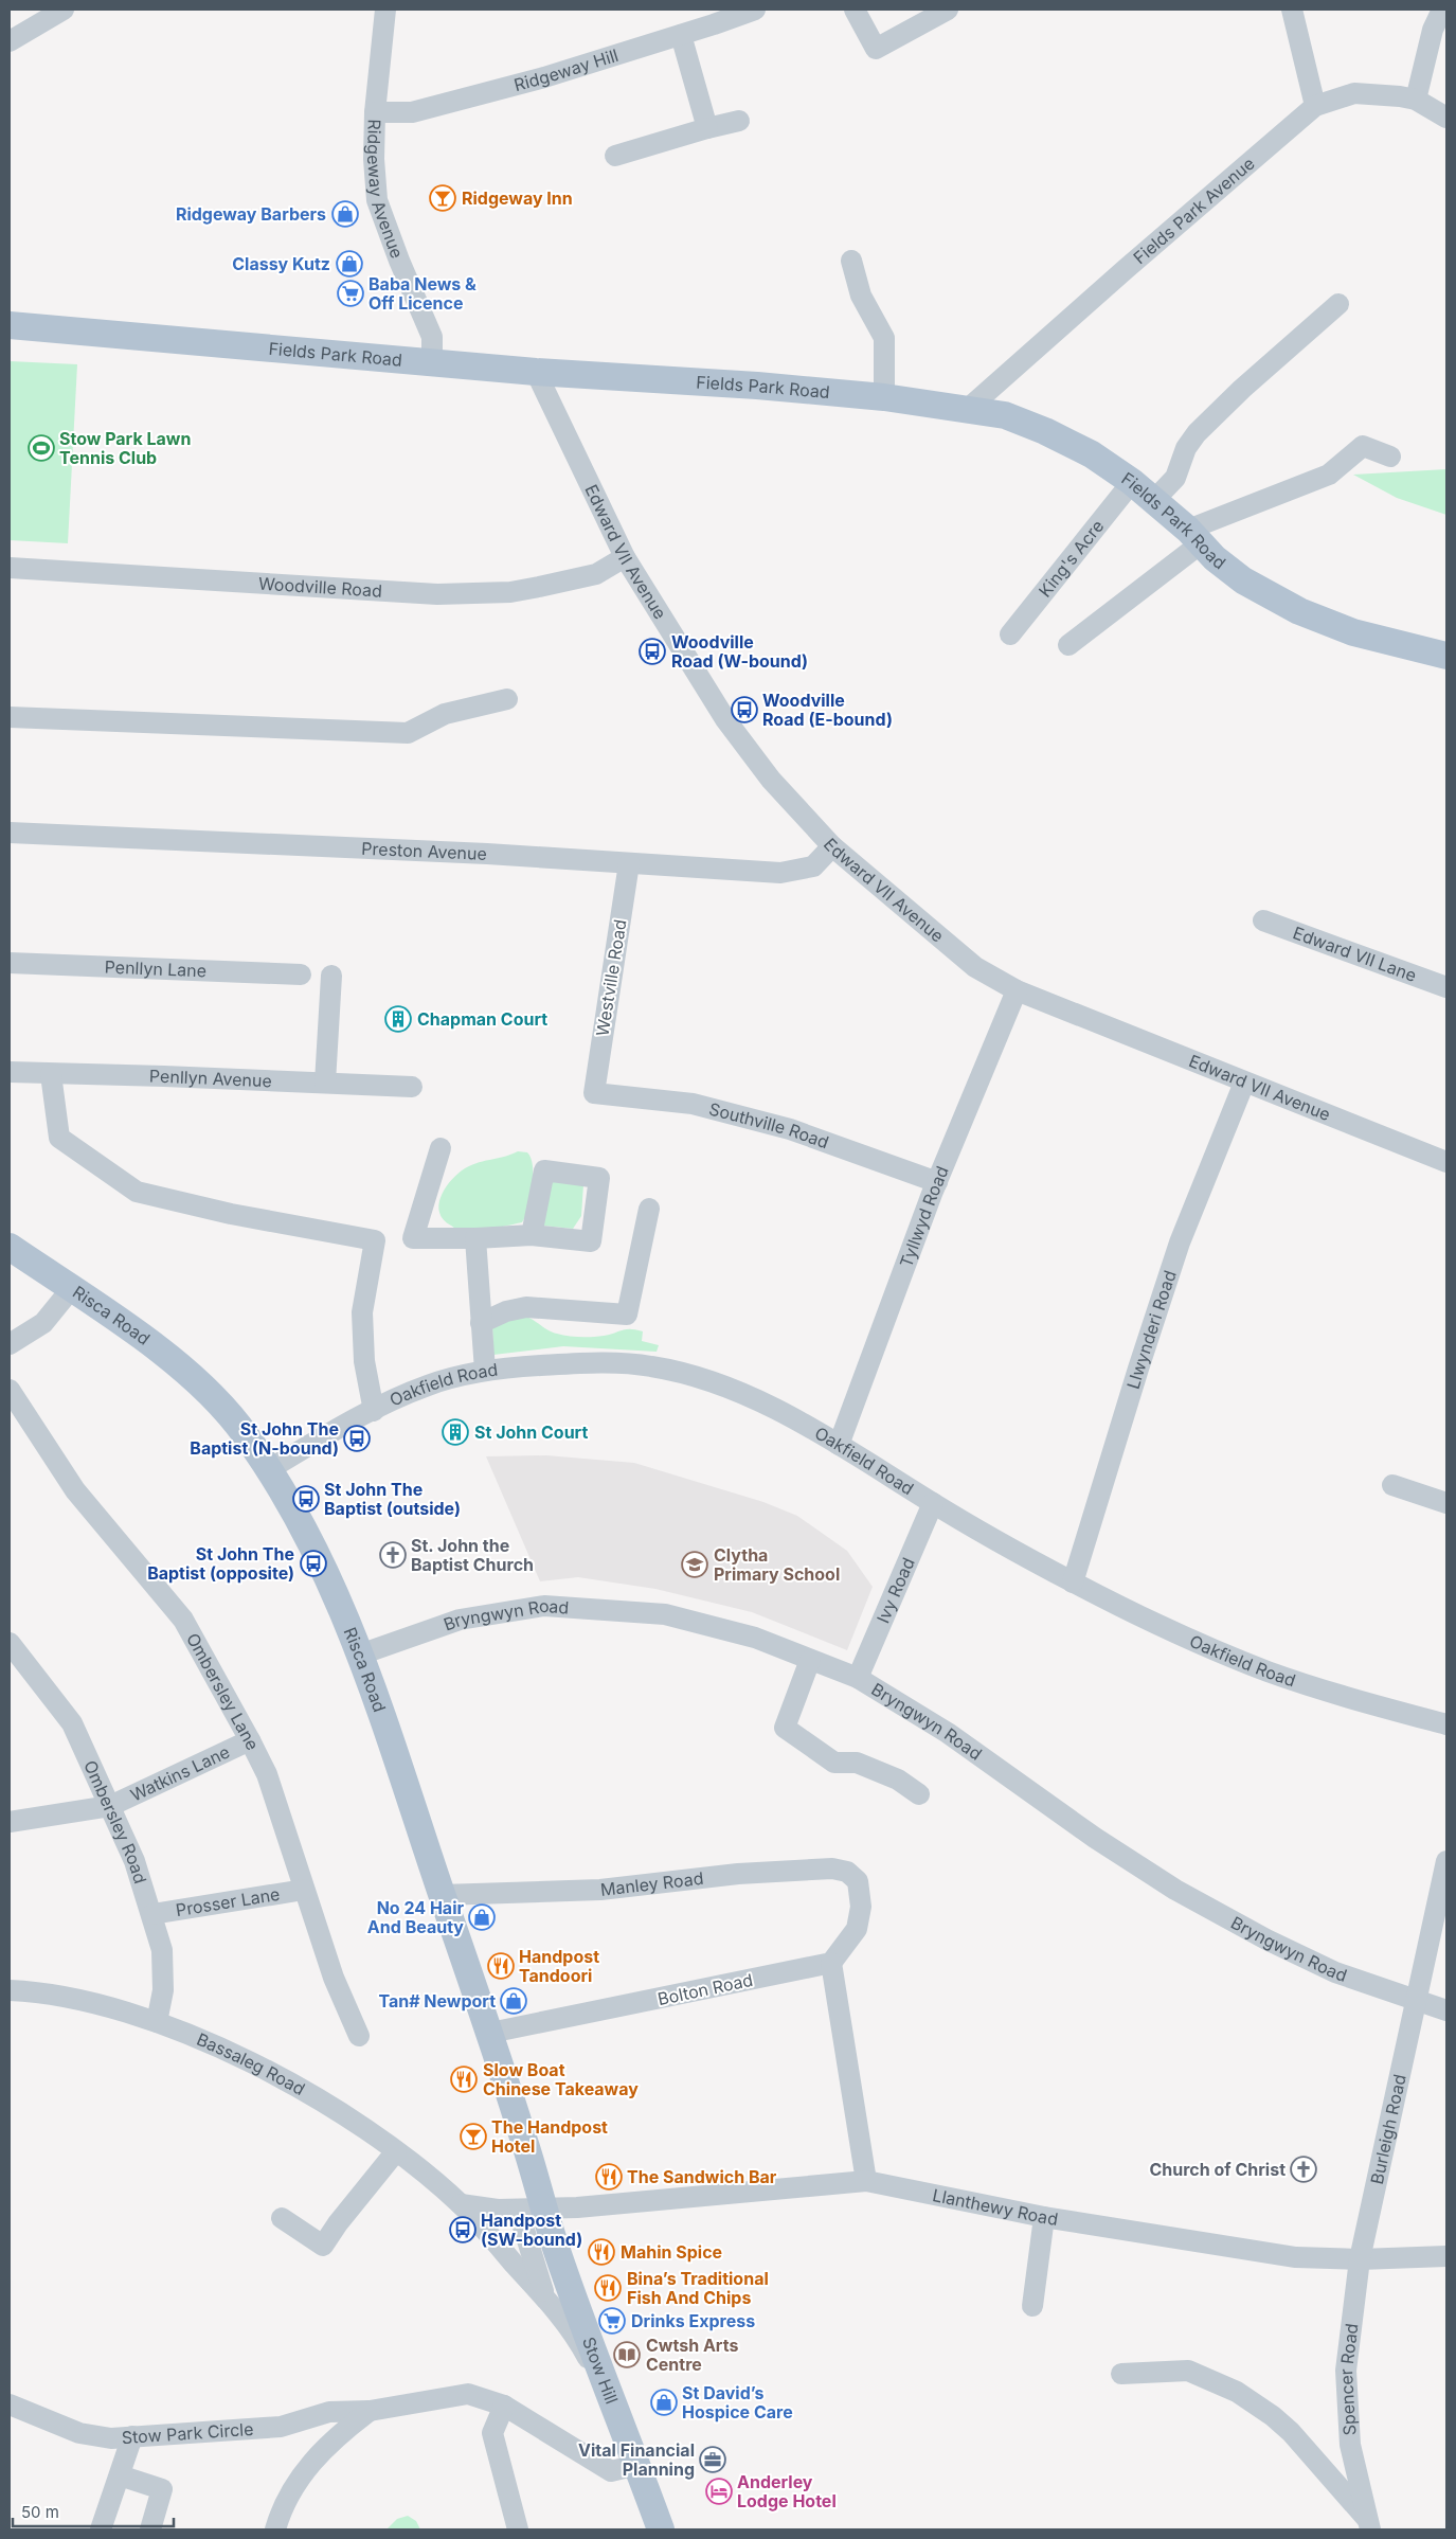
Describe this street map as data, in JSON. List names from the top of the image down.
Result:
{
  "streets": {
    "main road": ["Fields Park Road", "Risca Road", "Stow Hill"],
    "street": [
      "Ridgeway Hill",
      "Ridgeway Avenue",
      "Fields Park Avenue",
      "Edward VII Avenue",
      "King's Acre",
      "Woodville Road",
      "Preston Avenue",
      "Edward VII Lane",
      "Penllyn Lane",
      "Westville Road",
      "Penllyn Avenue",
      "Southville Road",
      "Tyllwyd Road",
      "Llwynderi Road",
      "Oakfield Road",
      "Ivy Road",
      "Bryngwyn Road",
      "Ombersley Lane",
      "Watkins Lane",
      "Ombersley Road",
      "Manley Road",
      "Prosser Lane",
      "Bolton Road",
      "Bassaleg Road",
      "Burleigh Road",
      "Llanthewy Road",
      "Spencer Road",
      "Stow Park Circle"
    ]
  },
  "crossings": [
    ["Ridgeway Hill", "Ridgeway Avenue"],
    ["Ridgeway Avenue", "Fields Park Road"],
    ["Fields Park Avenue", "Fields Park Road"],
    ["Fields Park Road", "Edward VII Avenue"],
    ["Fields Park Road", "King's Acre"],
    ["Edward VII Avenue", "Woodville Road"],
    ["Edward VII Avenue", "Preston Avenue"],
    ["Edward VII Avenue", "Tyllwyd Road"],
    ["Edward VII Avenue", "Llwynderi Road"],
    ["Preston Avenue", "Westville Road"],
    ["Westville Road", "Southville Road"],
    ["Southville Road", "Tyllwyd Road"],
    ["Tyllwyd Road", "Oakfield Road"],
    ["Risca Road", "Oakfield Road"],
    ["Risca Road", "Bryngwyn Road"],
    ["Risca Road", "Manley Road"],
    ["Risca Road", "Bolton Road"],
    ["Risca Road", "Bassaleg Road"],
    ["Risca Road", "Llanthewy Road"],
    ["Risca Road", "Stow Hill"],
    ["Llwynderi Road", "Oakfield Road"],
    ["Oakfield Road", "Ivy Road"],
    ["Ivy Road", "Bryngwyn Road"],
    ["Bryngwyn Road", "Burleigh Road"],
    ["Ombersley Lane", "Watkins Lane"],
    ["Ombersley Lane", "Prosser Lane"],
    ["Watkins Lane", "Ombersley Road"],
    ["Ombersley Road", "Prosser Lane"],
    ["Ombersley Road", "Bassaleg Road"],
    ["Manley Road", "Bolton Road"],
    ["Bassaleg Road", "Llanthewy Road"],
    ["Bassaleg Road", "Stow Hill"],
    ["Burleigh Road", "Llanthewy Road"],
    ["Burleigh Road", "Spencer Road"],
    ["Llanthewy Road", "Stow Hill"],
    ["Llanthewy Road", "Spencer Road"],
    ["Stow Hill", "Stow Park Circle"]
  ],
  "places": {
    "bar": ["Ridgeway Inn", "The Handpost Hotel"],
    "shop": [
      "Ridgeway Barbers",
      "Classy Kutz",
      "No 24 Hair And Beauty",
      "Tan# Newport",
      "St David’s Hospice Care"
    ],
    "supermarket": ["Baba News & Off Licence", "Drinks Express"],
    "sports": ["Stow Park Lawn Tennis Club"],
    "bus stop": [
      "Woodville Road (W-bound)",
      "Woodville Road (E-bound)",
      "St John The Baptist (N-bound)",
      "St John The Baptist (outside)",
      "St John The Baptist (opposite)",
      "Handpost (SW-bound)"
    ],
    "building": ["Chapman Court", "St John Court"],
    "church": ["St. John the Baptist Church", "Church of Christ"],
    "school or university": ["Clytha Primary School"],
    "restaurant": [
      "Handpost Tandoori",
      "Slow Boat Chinese Takeaway",
      "The Sandwich Bar",
      "Mahin Spice",
      "Bina’s Traditional Fish And Chips"
    ],
    "library": ["Cwtsh Arts Centre"],
    "office": ["Vital Financial Planning"],
    "hotel": ["Anderley Lodge Hotel"]
  },
  "scale_bar": "50 m"
}
